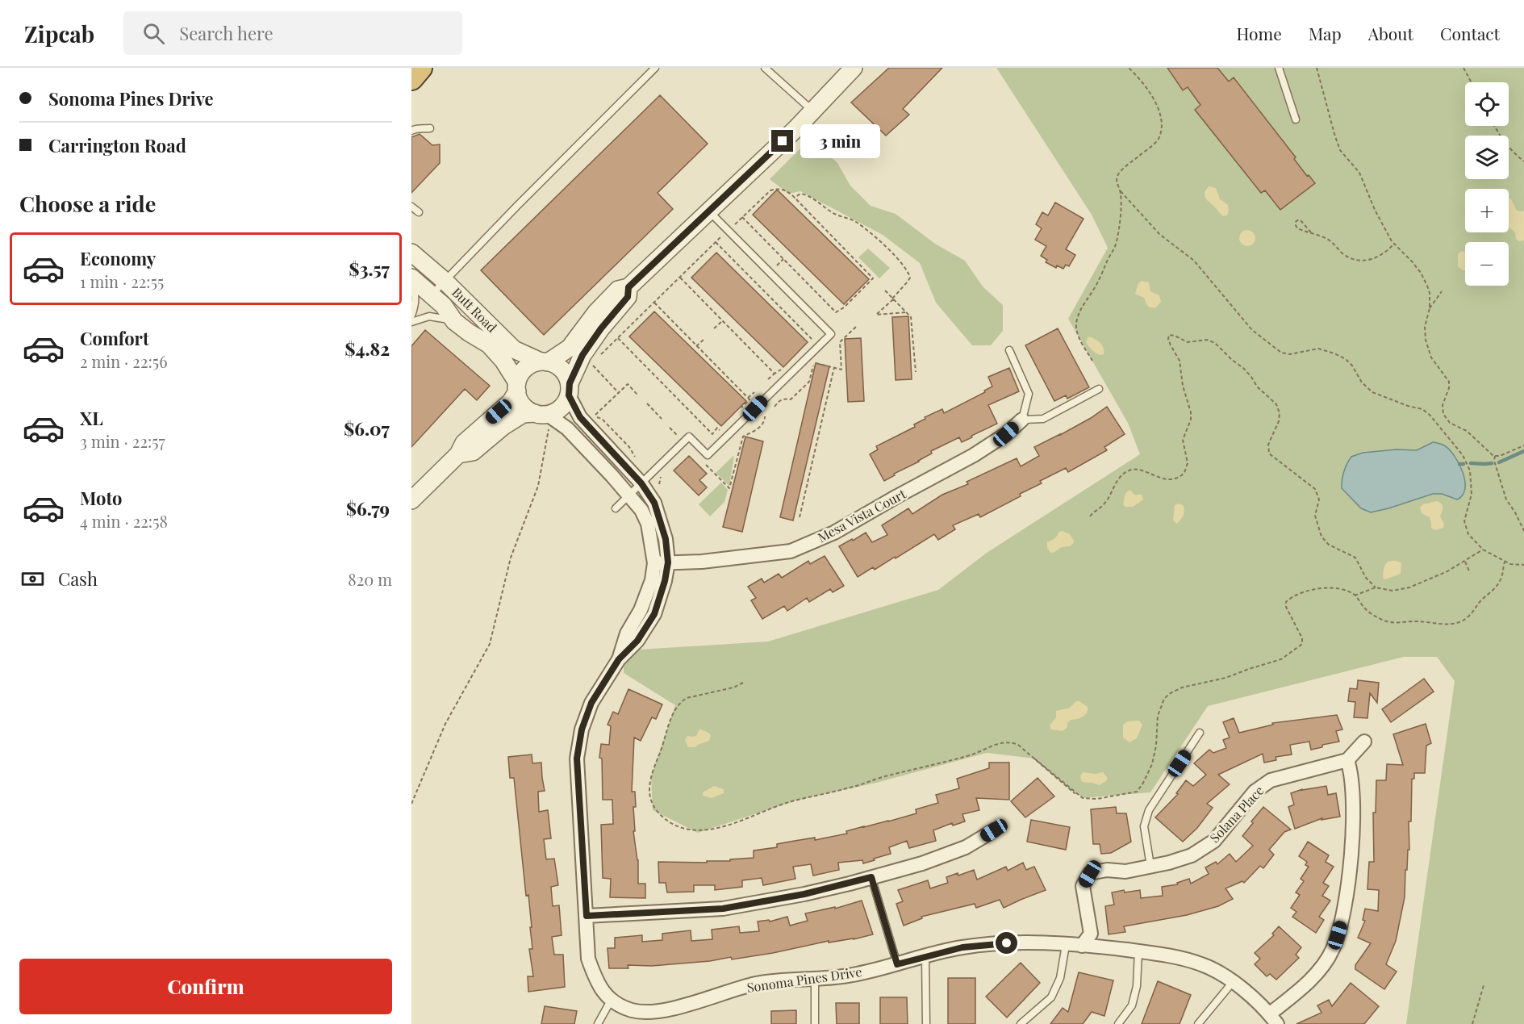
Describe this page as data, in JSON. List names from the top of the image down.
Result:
{
  "streets": {
    "street": [
      "Butt Road",
      "Mesa Vista Court",
      "Solana Place",
      "Sonoma Pines Drive"
    ]
  },
  "crossings": [
    ["Butt Road", "Sonoma Pines Drive"],
    ["Mesa Vista Court", "Sonoma Pines Drive"],
    ["Solana Place", "Sonoma Pines Drive"]
  ],
  "page": {
    "header": "Zipcab",
    "search": "Search here",
    "nav": [
      "Home",
      "Map",
      "About",
      "Contact"
    ],
    "banner": ["Sonoma Pines Drive", "Carrington Road"],
    "map_buttons": ["+", "−"],
    "bubble": "3 min",
    "heading": "Choose a ride",
    "list": [
      {
        "name": "Economy",
        "note": "1 min · 22:55",
        "value": "$3.57"
      },
      {
        "name": "Comfort",
        "note": "2 min · 22:56",
        "value": "$4.82"
      },
      {
        "name": "XL",
        "note": "3 min · 22:57",
        "value": "$6.07"
      },
      {
        "name": "Moto",
        "note": "4 min · 22:58",
        "value": "$6.79"
      }
    ],
    "pay": ["Cash", "820 m"],
    "buttons": "Confirm"
  }
}
